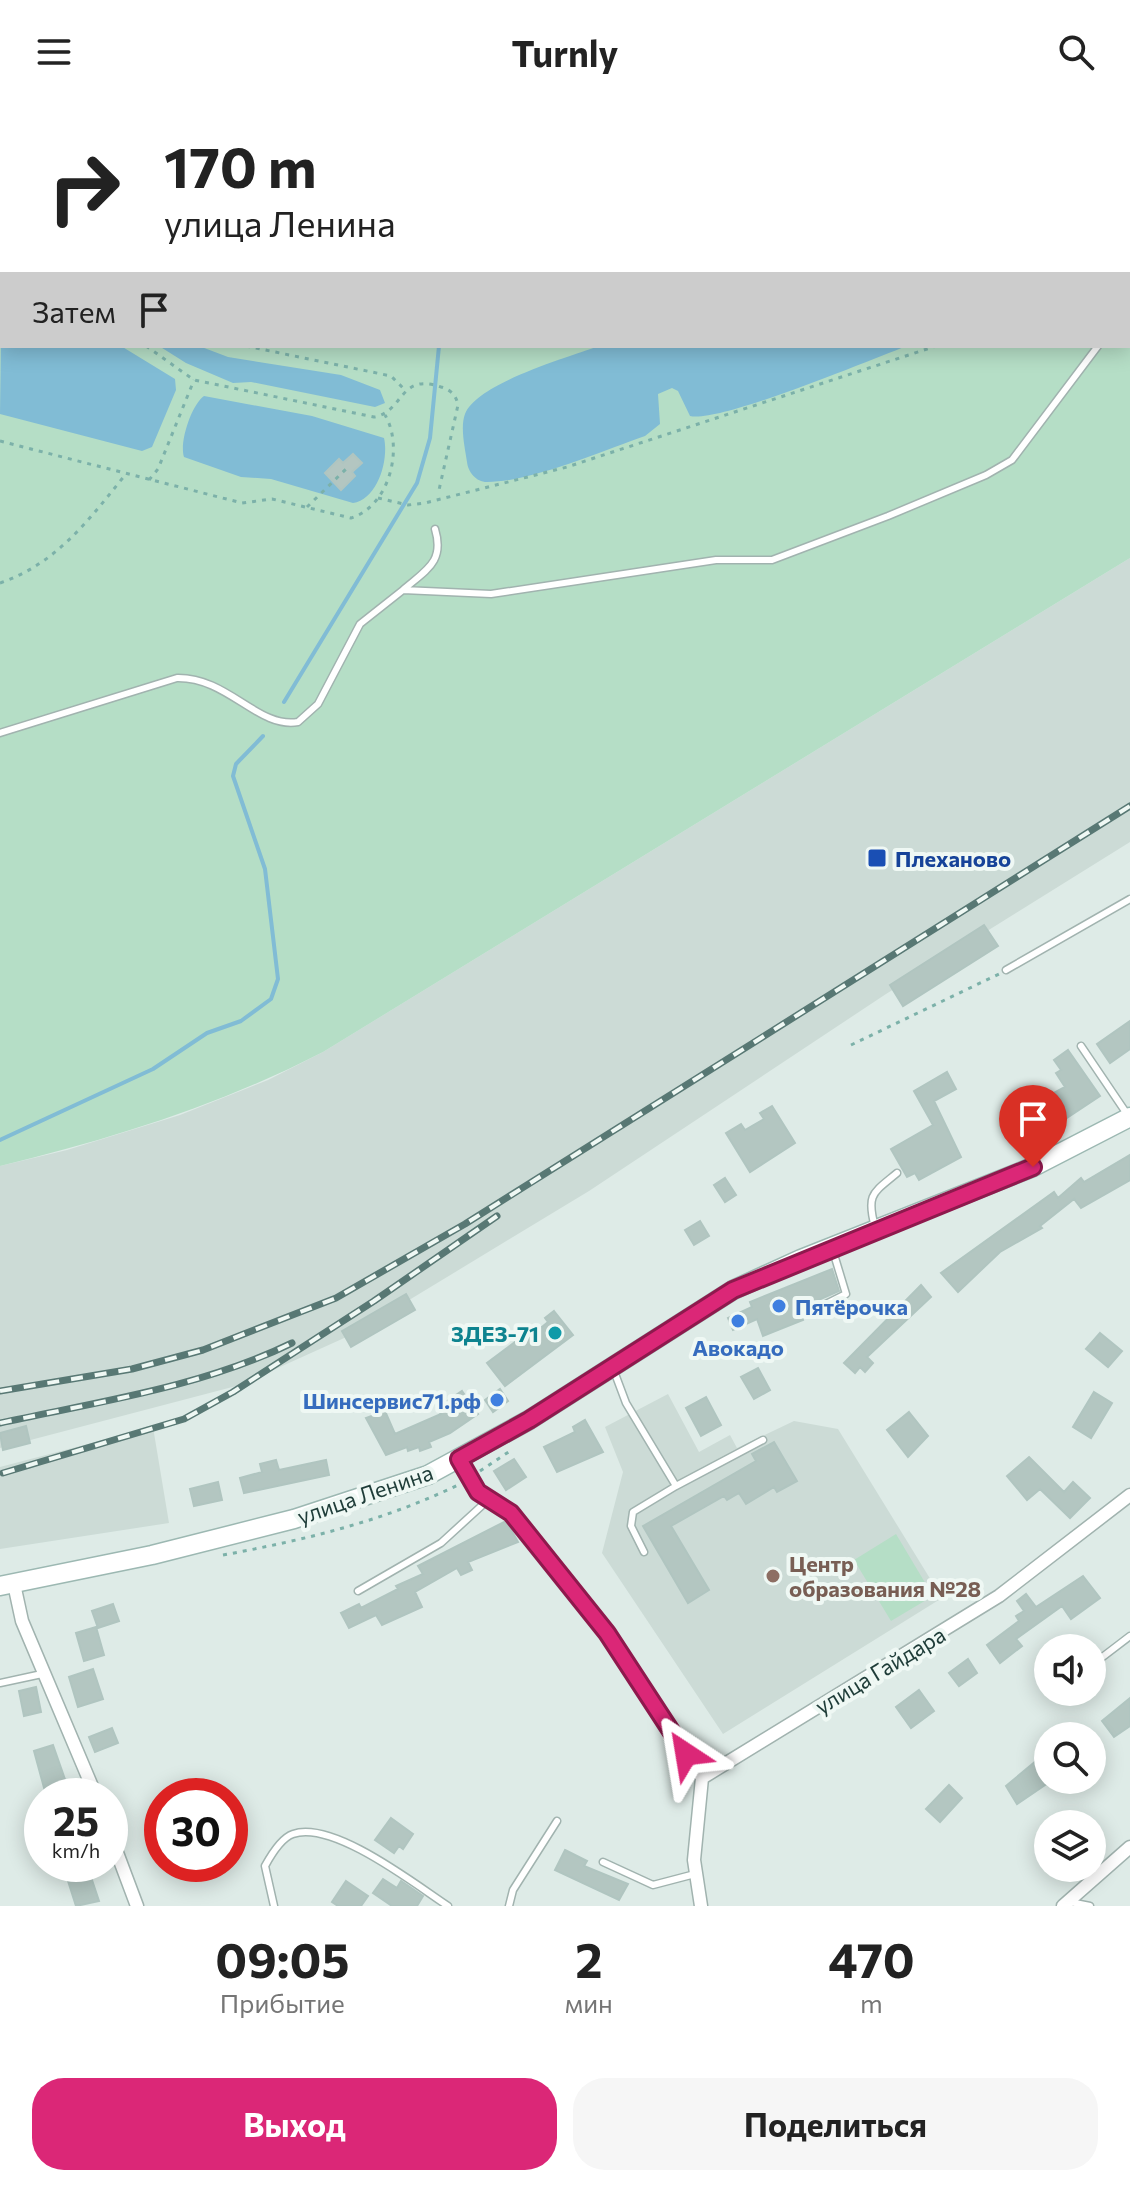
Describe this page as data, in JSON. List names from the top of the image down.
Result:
{
  "streets": {
    "main road": ["улица Ленина"],
    "street": ["улица Гайдара"]
  },
  "places": {
    "transit": ["Плеханово"],
    "other": [
      "Пятёрочка",
      "Авокадо",
      "3ДЕЗ-71",
      "Шинсервис71.рф",
      "Центр образования №28"
    ]
  },
  "page": {
    "header": "Turnly",
    "turn": ["170 m", "улица Ленина"],
    "then": "Затем",
    "speed": "25 km/h",
    "limit": "30",
    "eta": [
      "09:05",
      "Прибытие",
      "2",
      "мин",
      "470",
      "m"
    ],
    "buttons": ["Выход", "Поделиться"]
  }
}
